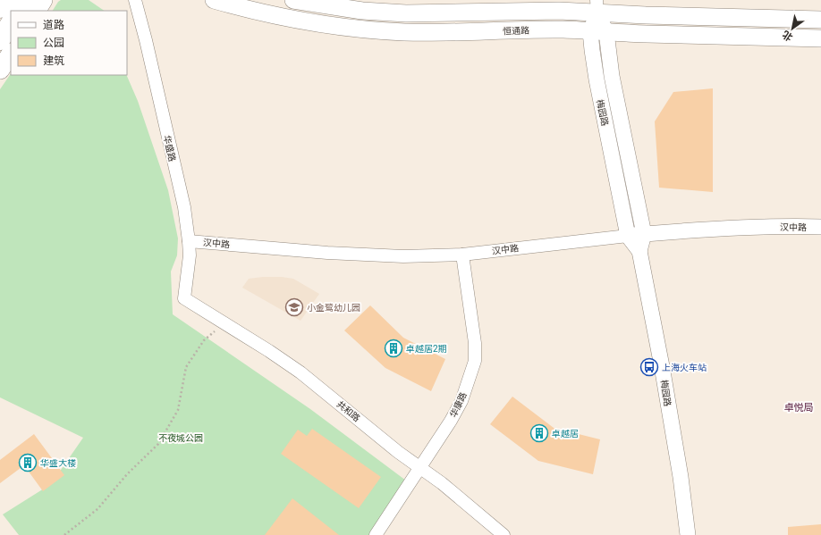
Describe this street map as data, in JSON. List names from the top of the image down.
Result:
{
  "streets": {
    "main road": ["恒通路"],
    "street": [
      "梅园路",
      "华盛路",
      "汉中路",
      "华康路",
      "共和路"
    ]
  },
  "crossings": [
    ["恒通路", "梅园路"],
    ["梅园路", "汉中路"],
    ["华盛路", "汉中路"],
    ["华盛路", "共和路"],
    ["汉中路", "华康路"],
    ["华康路", "共和路"]
  ],
  "districts": ["卓悦局"],
  "parks": ["不夜城公园"],
  "places": {
    "school or university": ["小金鹭幼儿园"],
    "building": ["卓越居2期", "卓越居", "华盛大楼"],
    "bus stop": ["上海火车站"]
  },
  "legend": ["道路", "公园", "建筑"],
  "north": "bottom left"
}
